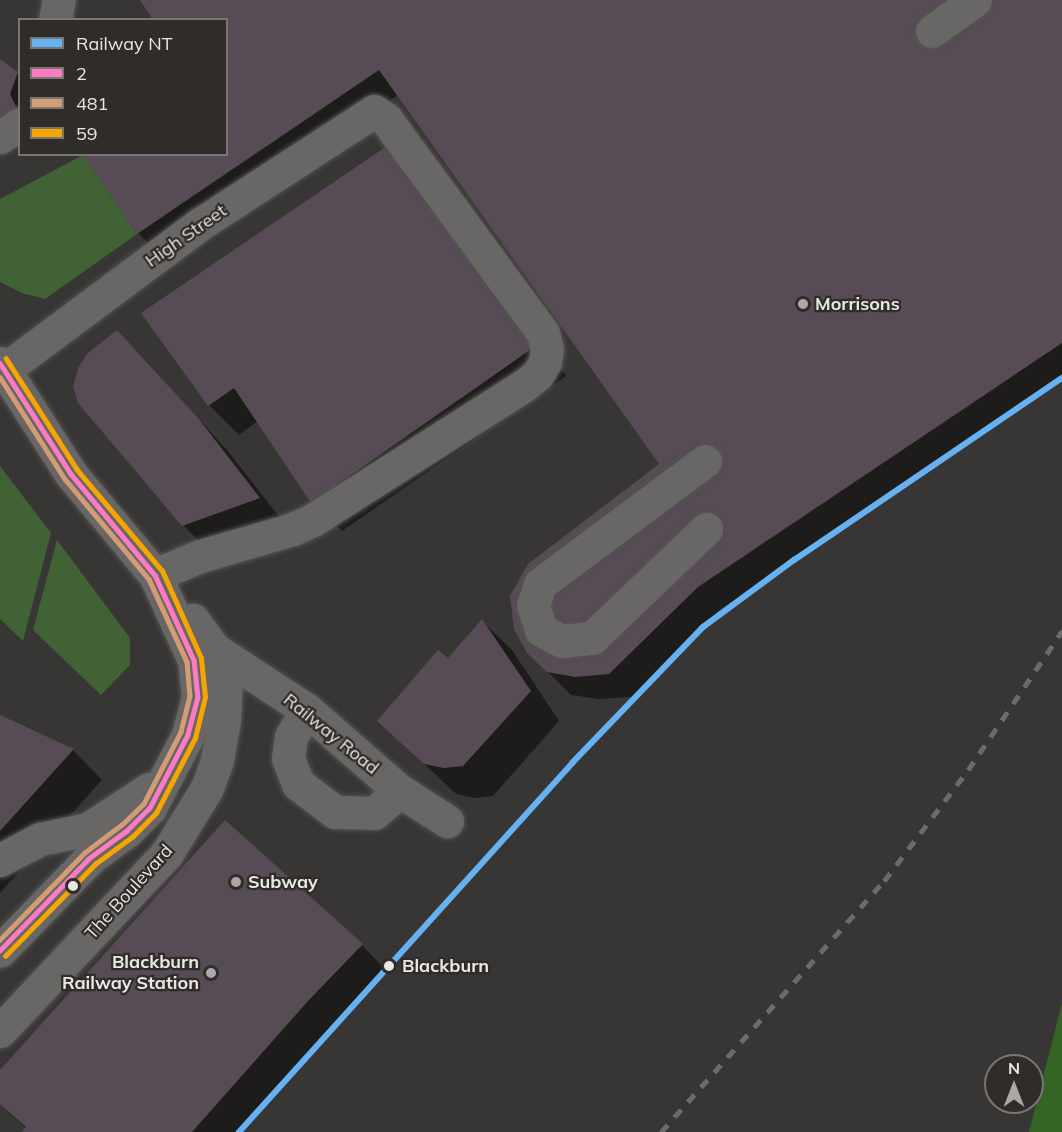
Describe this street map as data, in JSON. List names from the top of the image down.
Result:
{
  "streets": {
    "street": ["High Street", "Railway Road", "The Boulevard"]
  },
  "crossings": [
    ["High Street", "The Boulevard"],
    ["Railway Road", "The Boulevard"]
  ],
  "places": [
    "Morrisons",
    "Subway",
    "Blackburn",
    "Blackburn Railway Station"
  ],
  "lines": [
    "transit line 59",
    "transit line 2",
    "transit line 481",
    "rail line NT"
  ],
  "legend": [
    "Railway NT",
    "2",
    "481",
    "59"
  ],
  "north": "top"
}
